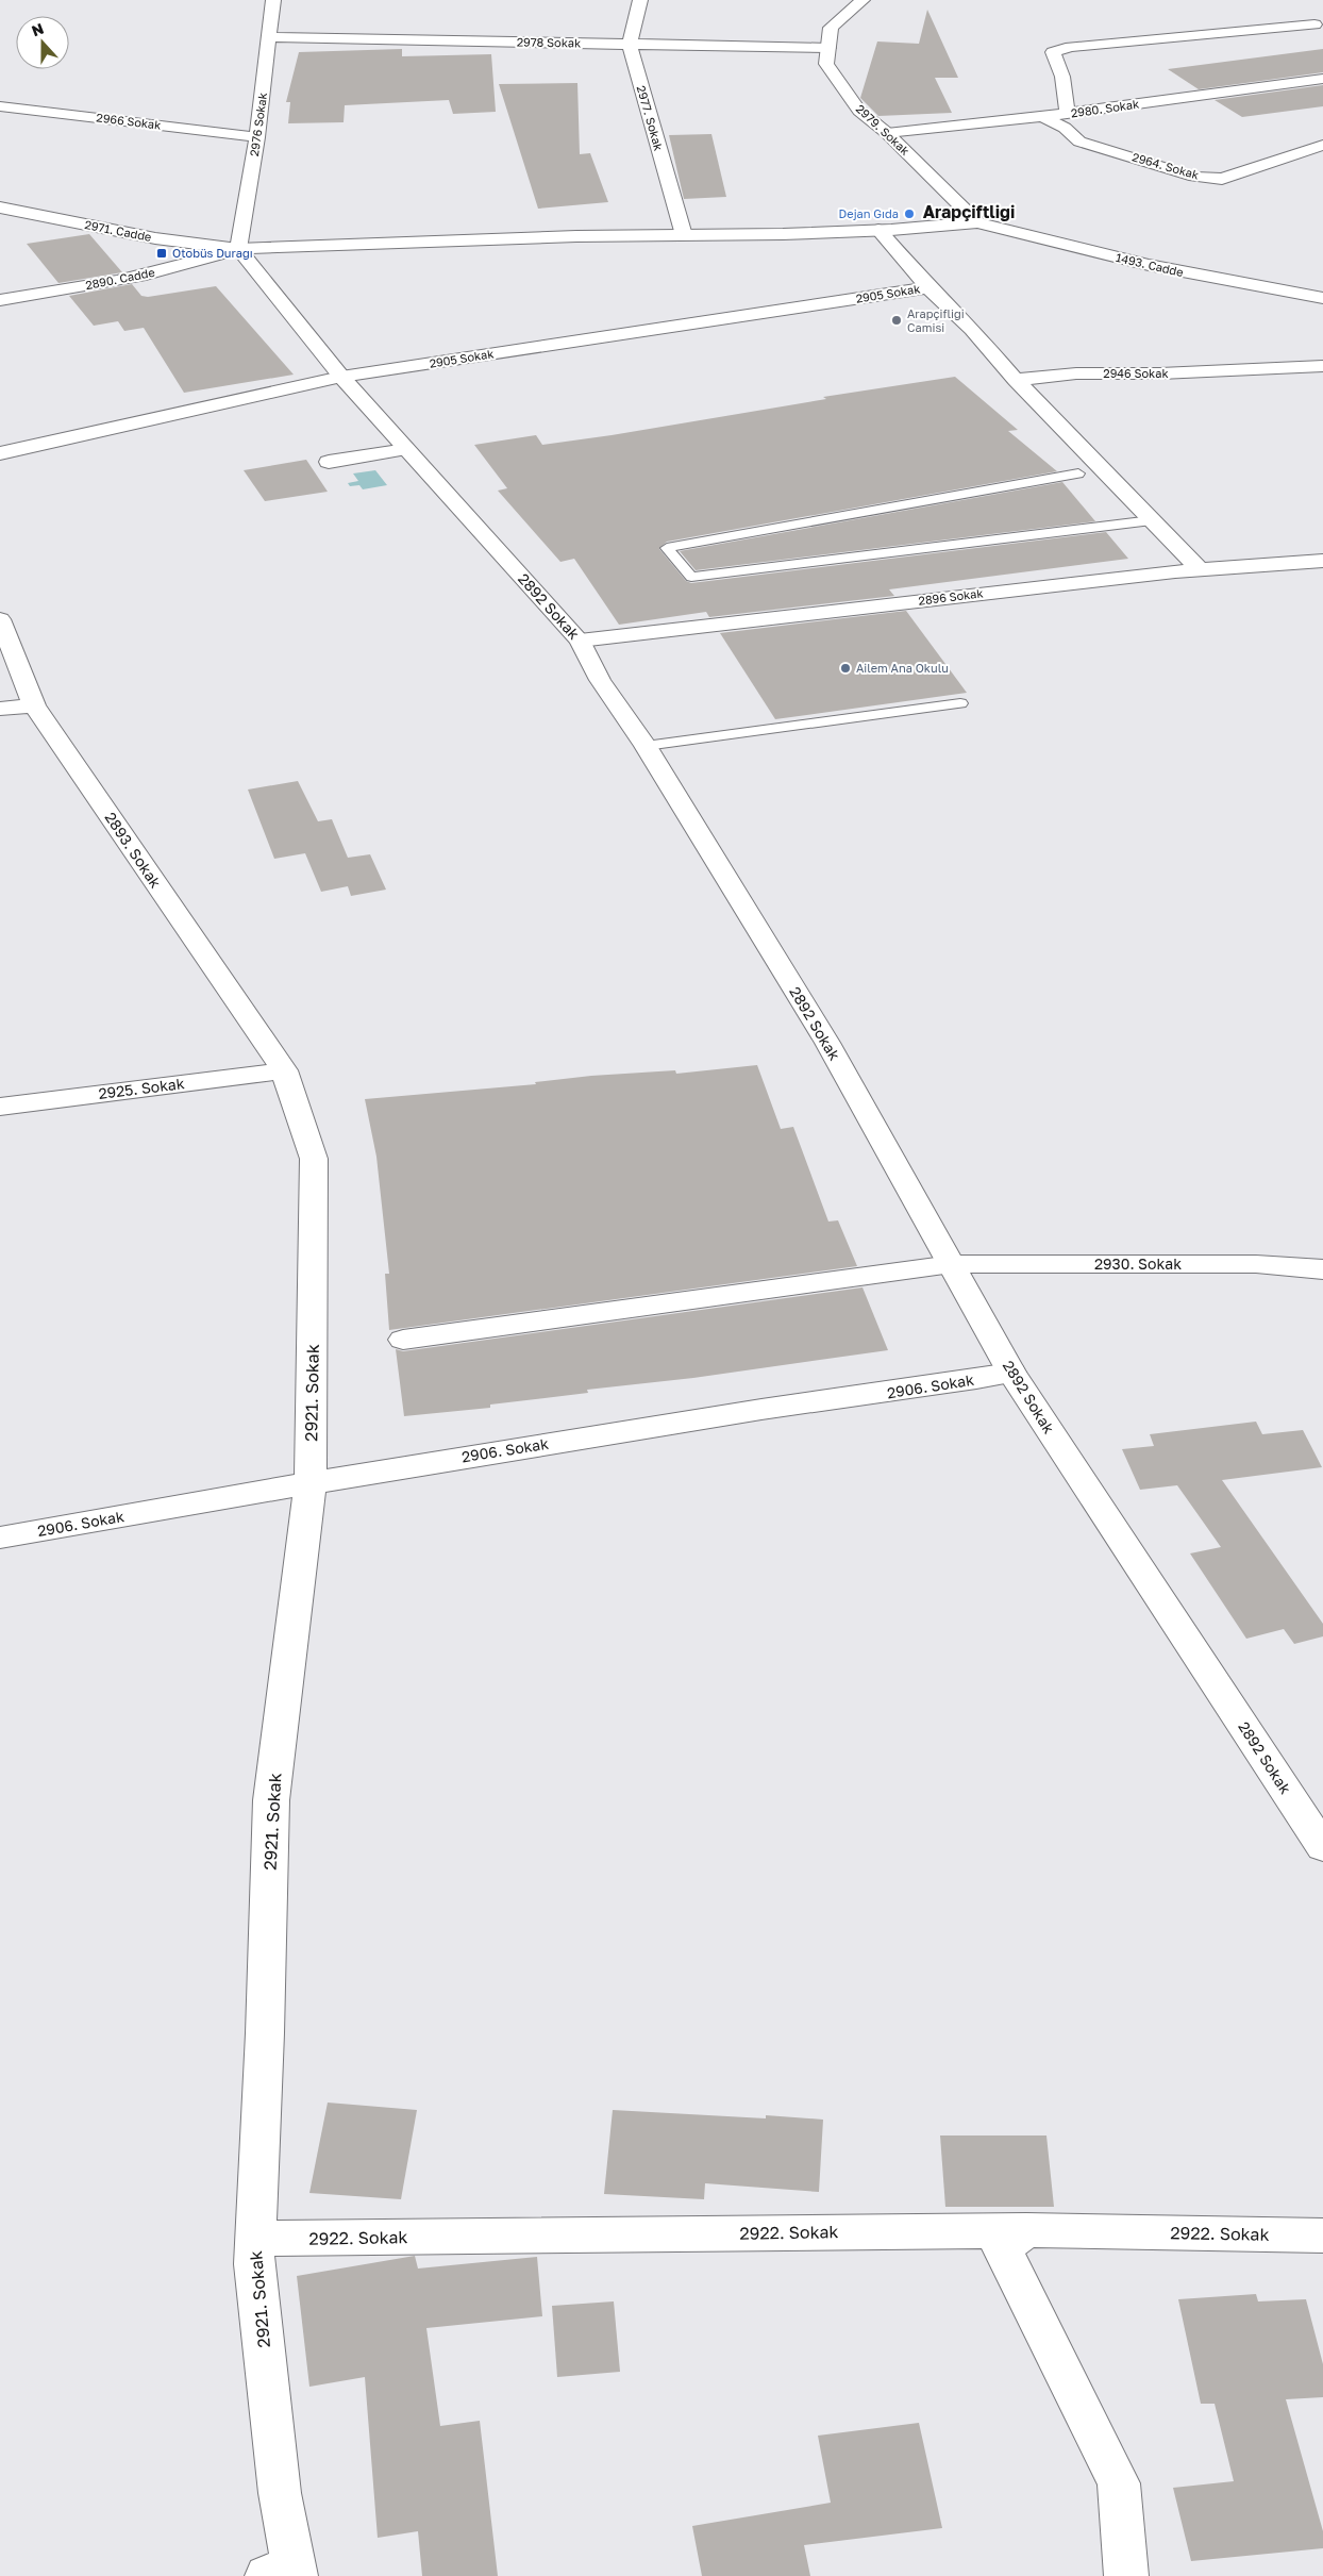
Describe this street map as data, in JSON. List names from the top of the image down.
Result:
{
  "streets": {
    "street": [
      "2978 Sokak",
      "2980. Sokak",
      "2977. Sokak",
      "2966 Sokak",
      "2976 Sokak",
      "2979. Sokak",
      "2964. Sokak",
      "2971. Cadde",
      "1493. Cadde",
      "2890. Cadde",
      "2905 Sokak",
      "2946 Sokak",
      "2896 Sokak",
      "2892 Sokak",
      "2893. Sokak",
      "2925. Sokak",
      "2930. Sokak",
      "2906. Sokak",
      "2921. Sokak",
      "2922. Sokak"
    ]
  },
  "crossings": [
    ["2978 Sokak", "2977. Sokak"],
    ["2978 Sokak", "2976 Sokak"],
    ["2978 Sokak", "2979. Sokak"],
    ["2980. Sokak", "2979. Sokak"],
    ["2980. Sokak", "2964. Sokak"],
    ["2966 Sokak", "2976 Sokak"],
    ["2976 Sokak", "2971. Cadde"],
    ["2976 Sokak", "2890. Cadde"],
    ["2976 Sokak", "2892 Sokak"],
    ["2979. Sokak", "1493. Cadde"],
    ["2971. Cadde", "2890. Cadde"],
    ["2971. Cadde", "2892 Sokak"],
    ["2890. Cadde", "2892 Sokak"],
    ["2905 Sokak", "2892 Sokak"],
    ["2896 Sokak", "2892 Sokak"],
    ["2892 Sokak", "2930. Sokak"],
    ["2892 Sokak", "2906. Sokak"],
    ["2893. Sokak", "2925. Sokak"],
    ["2893. Sokak", "2921. Sokak"],
    ["2925. Sokak", "2921. Sokak"],
    ["2906. Sokak", "2921. Sokak"],
    ["2921. Sokak", "2922. Sokak"]
  ],
  "districts": ["Arapçiftliği"],
  "places": {
    "other": ["Dejan Gıda", "Arapçifliği Camisi", "Ailem Ana Okulu"],
    "transit": ["Otobüs Durağı"]
  },
  "north": "top"
}
